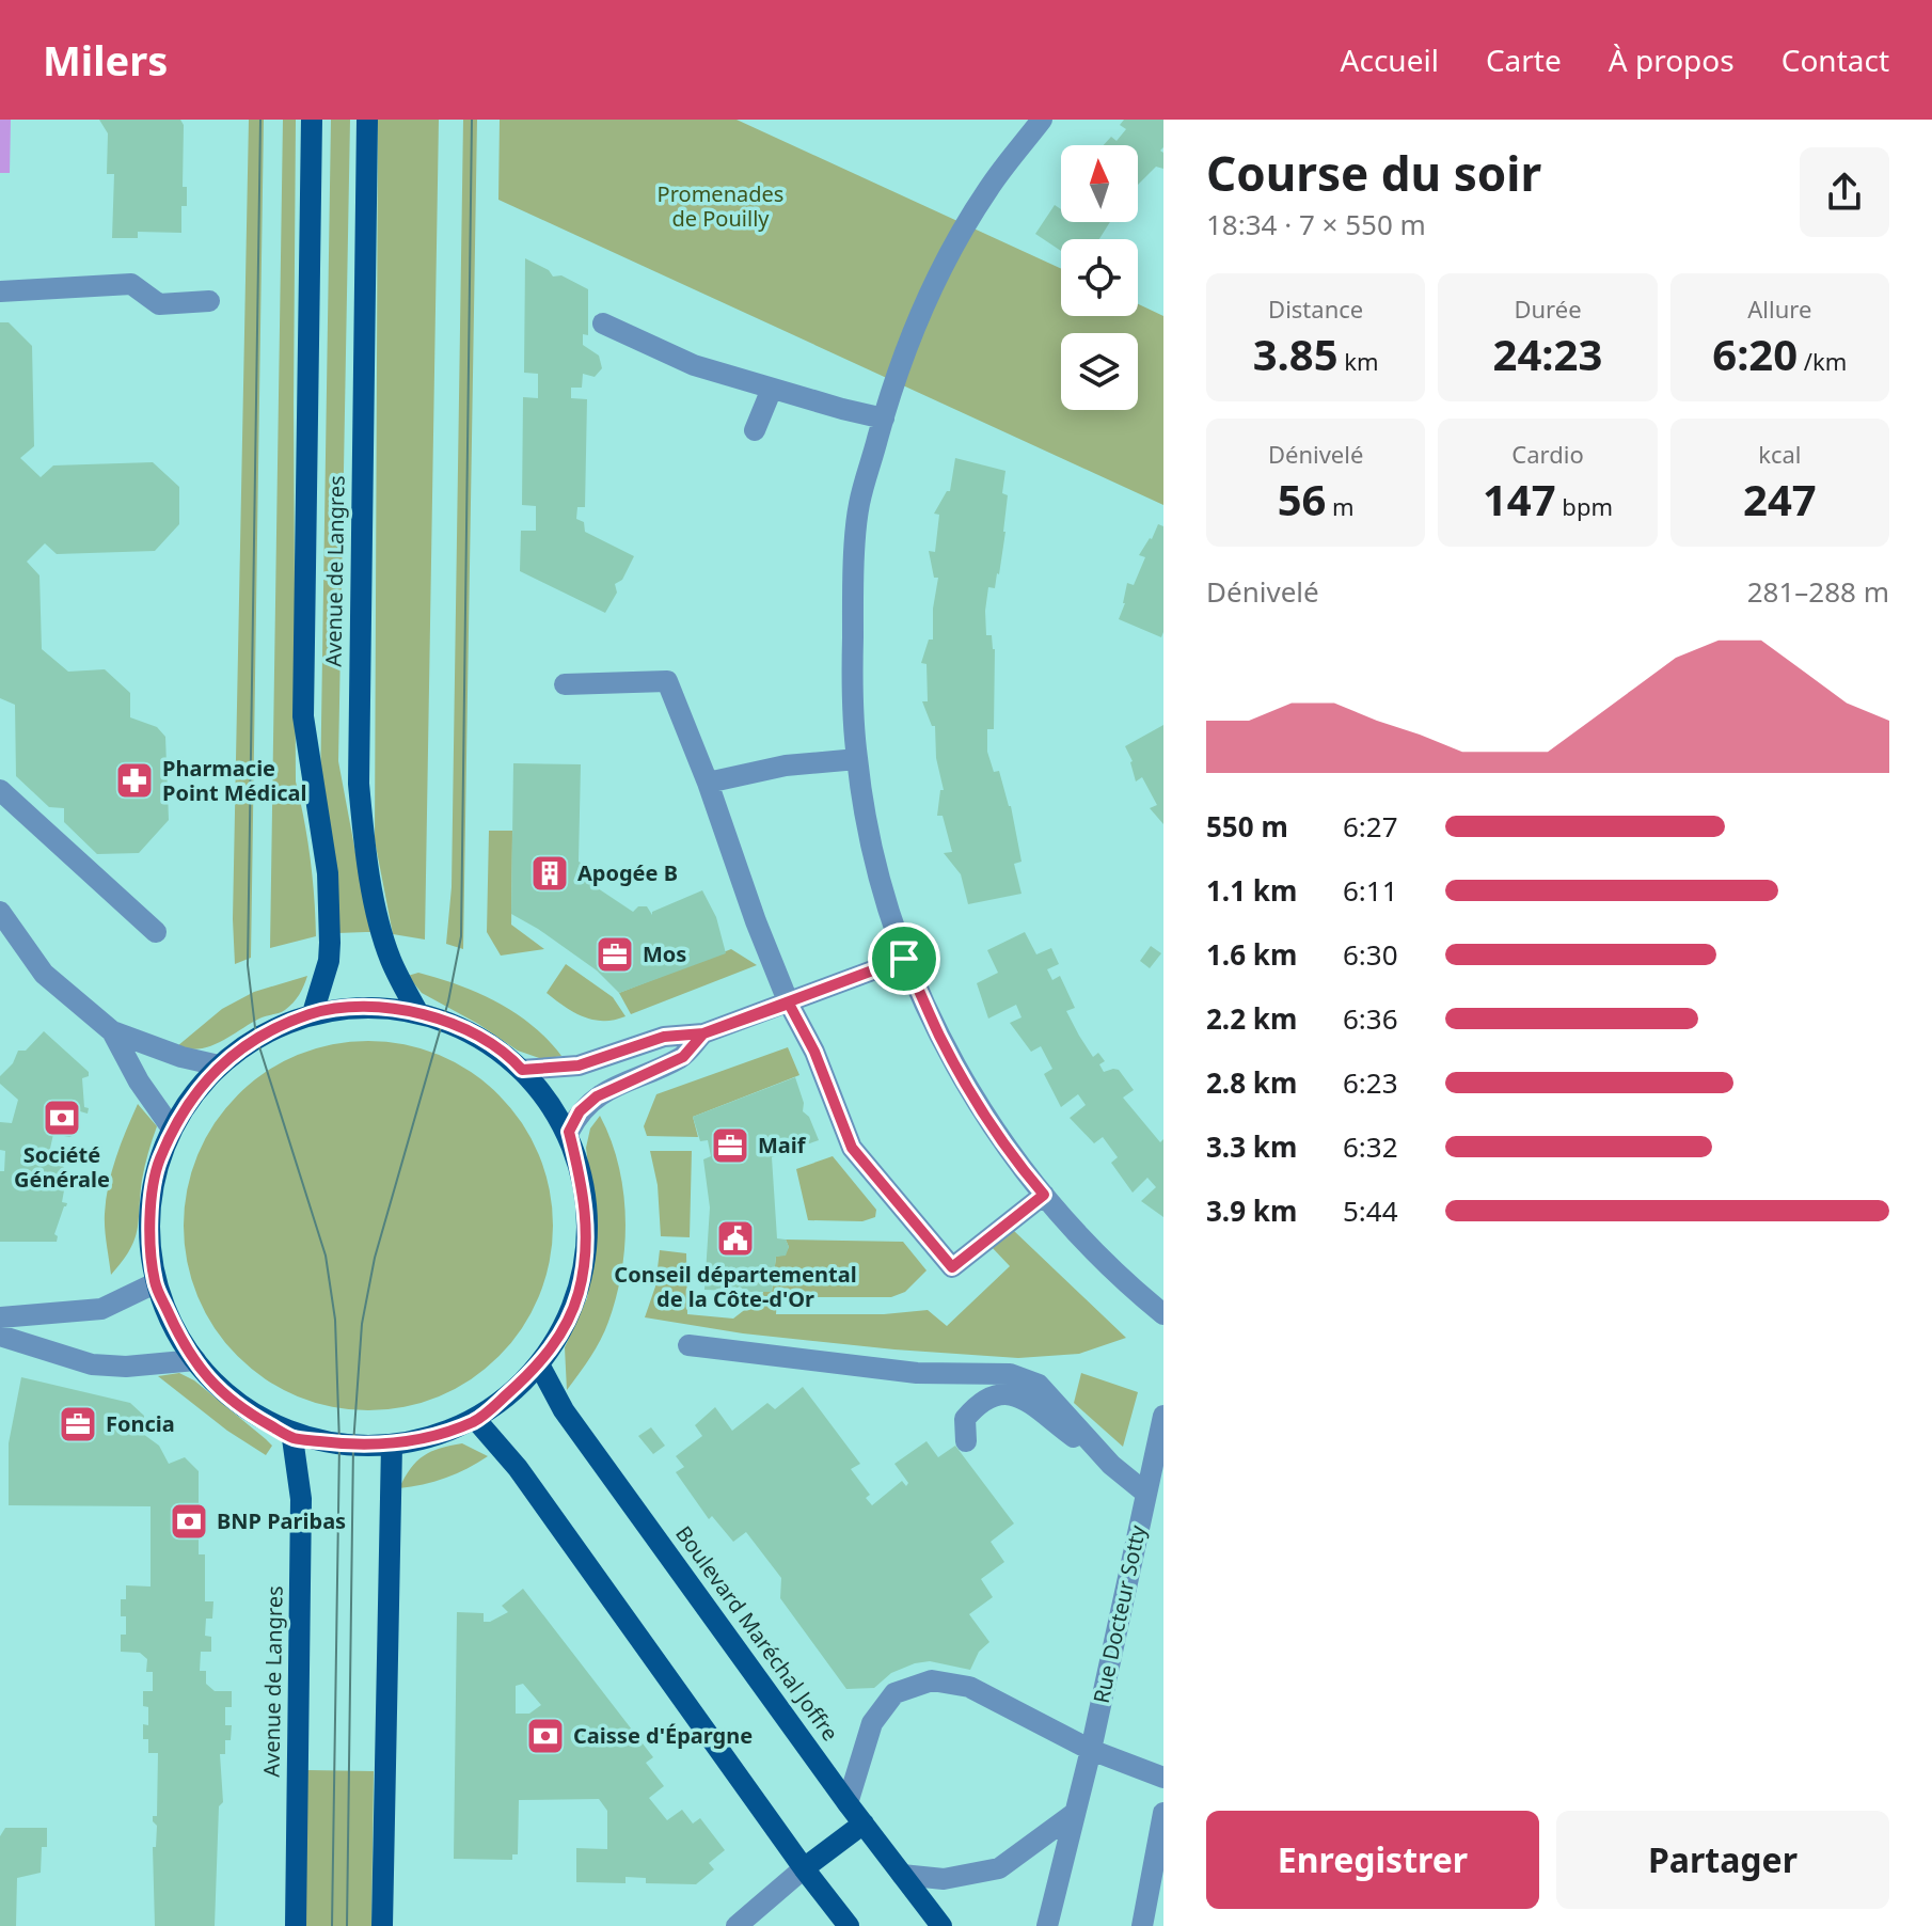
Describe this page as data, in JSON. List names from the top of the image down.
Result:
{
  "streets": {
    "main road": ["Avenue de Langres", "Boulevard Maréchal Joffre"],
    "street": ["Rue Docteur Sotty"]
  },
  "crossings": [
    ["Rue Docteur Sotty", "Boulevard Maréchal Joffre"]
  ],
  "parks": ["Promenades de Pouilly"],
  "places": {
    "pharmacy": ["Pharmacie Point Médical"],
    "building": ["Apogée B"],
    "office": ["Mos", "Maif", "Foncia"],
    "bank": ["Société Générale", "BNP Paribas", "Caisse d'Épargne"],
    "public building": ["Conseil départemental de la Côte-d'Or"]
  },
  "north": "top",
  "page": {
    "header": "Milers",
    "nav": [
      "Accueil",
      "Carte",
      "À propos",
      "Contact"
    ],
    "heading": ["Course du soir", "18:34 · 7 × 550 m"],
    "stats": [
      ["Distance", "3.85 km"],
      ["Durée", "24:23"],
      ["Allure", "6:20 /km"],
      ["Dénivelé", "56 m"],
      ["Cardio", "147 bpm"],
      ["kcal", "247"]
    ],
    "chart": ["Dénivelé", "281–288 m"],
    "list": [
      {
        "name": "550 m",
        "note": "6:27"
      },
      {
        "name": "1.1 km",
        "note": "6:11"
      },
      {
        "name": "1.6 km",
        "note": "6:30"
      },
      {
        "name": "2.2 km",
        "note": "6:36"
      },
      {
        "name": "2.8 km",
        "note": "6:23"
      },
      {
        "name": "3.3 km",
        "note": "6:32"
      },
      {
        "name": "3.9 km",
        "note": "5:44"
      }
    ],
    "buttons": ["Enregistrer", "Partager"]
  }
}
